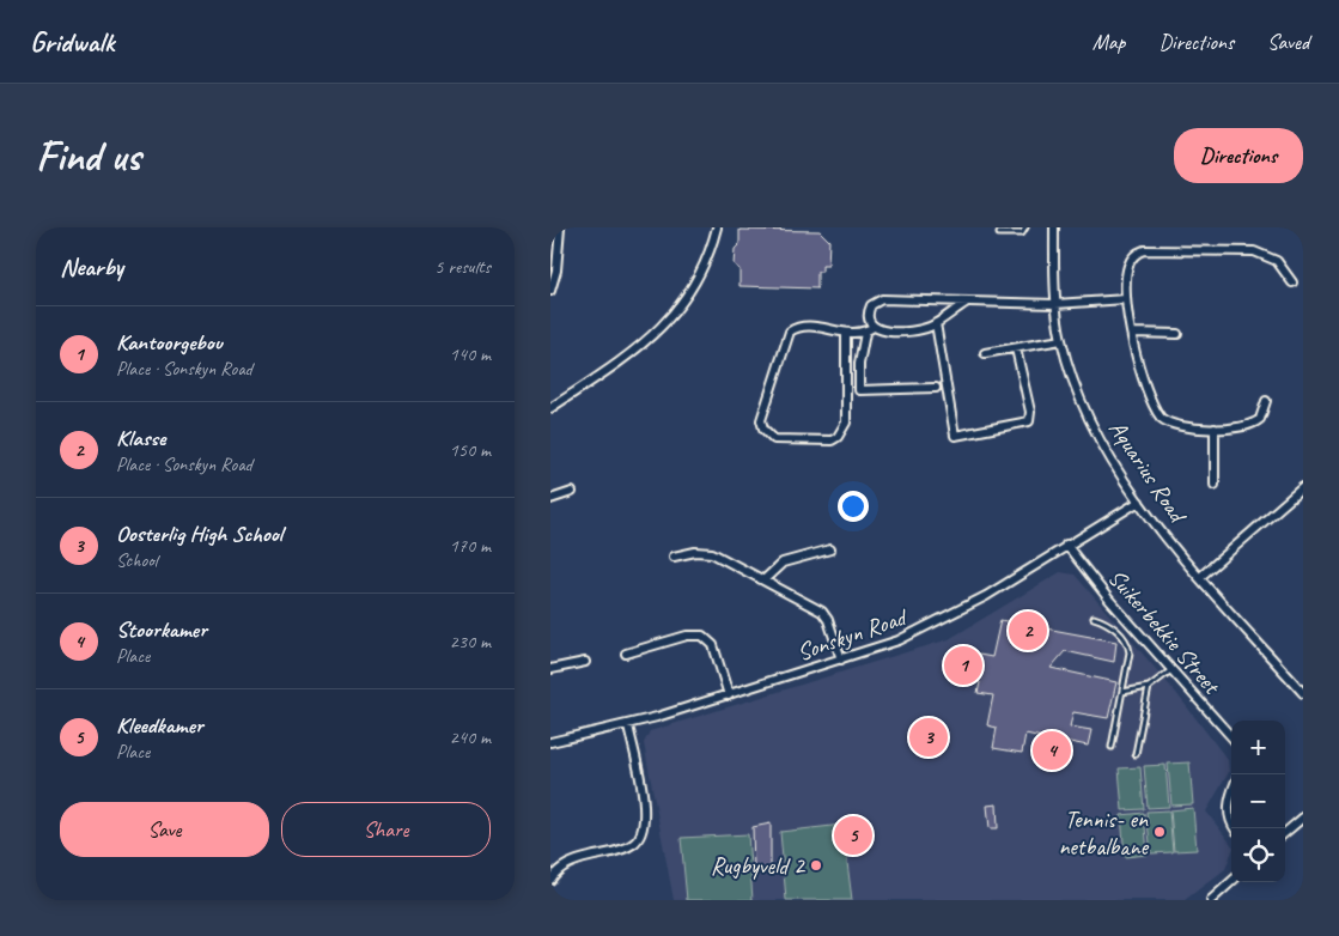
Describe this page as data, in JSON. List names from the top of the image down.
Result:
{
  "streets": {
    "street": ["Aquarius Road", "Suikerbekkie Street", "Sonskyn Road"]
  },
  "crossings": [
    ["Aquarius Road", "Sonskyn Road"],
    ["Suikerbekkie Street", "Sonskyn Road"]
  ],
  "places": ["Tennis- en netbalbane", "Rugbyveld 2"],
  "page": {
    "header": "Gridwalk",
    "nav": ["Map", "Directions", "Saved"],
    "buttons": [
      "Directions",
      ["Save", "Share"]
    ],
    "title": "Find us",
    "heading": ["Nearby", "5 results"],
    "list": [
      {
        "mark": "1",
        "name": "Kantoorgebou",
        "note": "Place · Sonskyn Road",
        "value": "140 m"
      },
      {
        "mark": "2",
        "name": "Klasse",
        "note": "Place · Sonskyn Road",
        "value": "150 m"
      },
      {
        "mark": "3",
        "name": "Oosterlig High School",
        "note": "School",
        "value": "170 m"
      },
      {
        "mark": "4",
        "name": "Stoorkamer",
        "note": "Place",
        "value": "230 m"
      },
      {
        "mark": "5",
        "name": "Kleedkamer",
        "note": "Place",
        "value": "240 m"
      }
    ],
    "pins": [
      "2",
      "1",
      "3",
      "4",
      "5"
    ],
    "map_buttons": ["+", "−"]
  }
}
